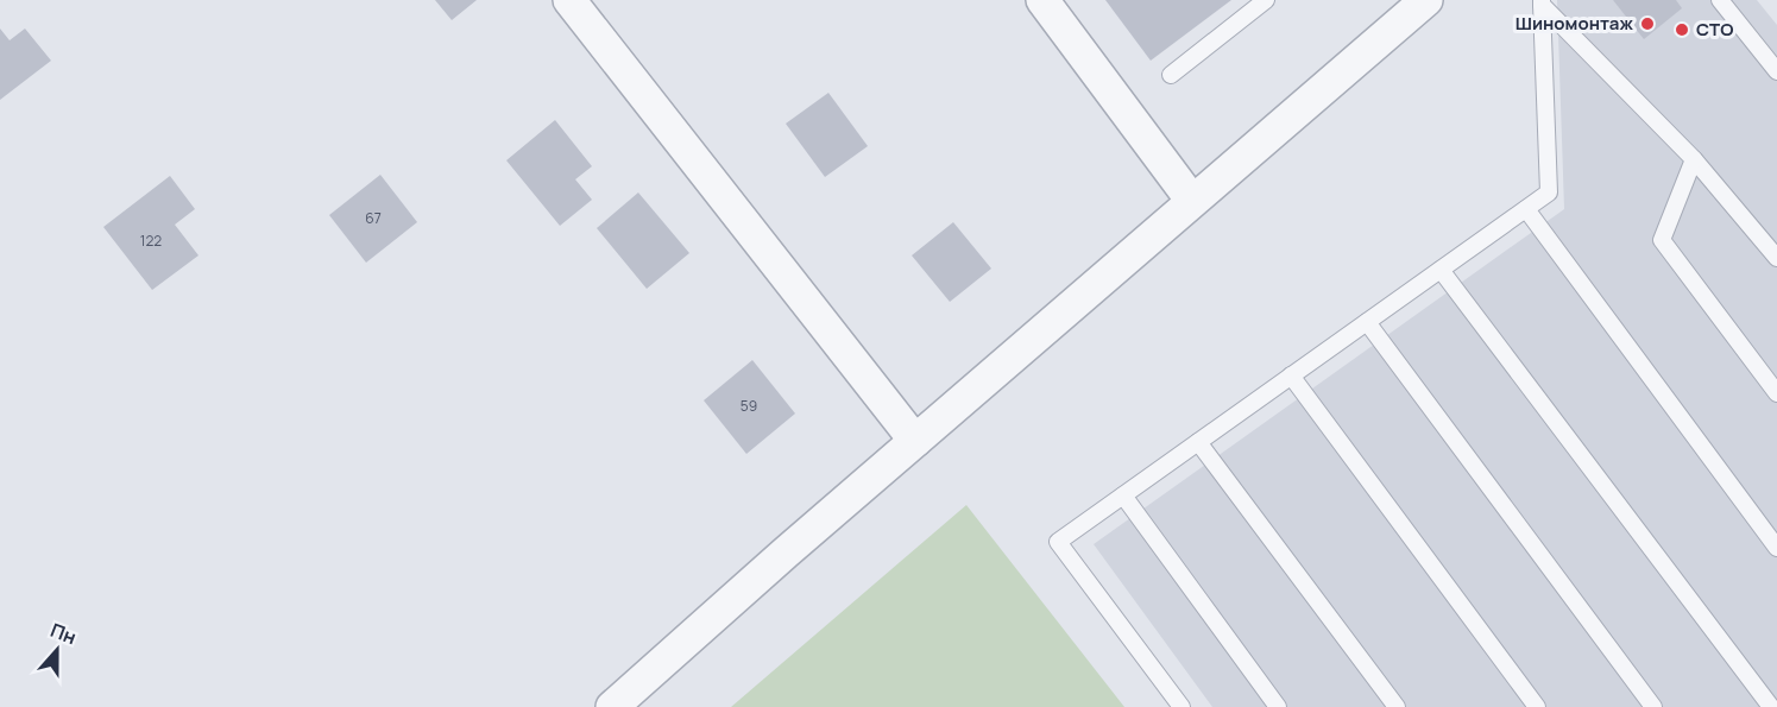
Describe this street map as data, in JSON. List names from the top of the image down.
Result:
{
  "places": ["Шиномонтаж", "СТО"],
  "house_numbers": ["67", "122", "59"],
  "north": "top"
}
